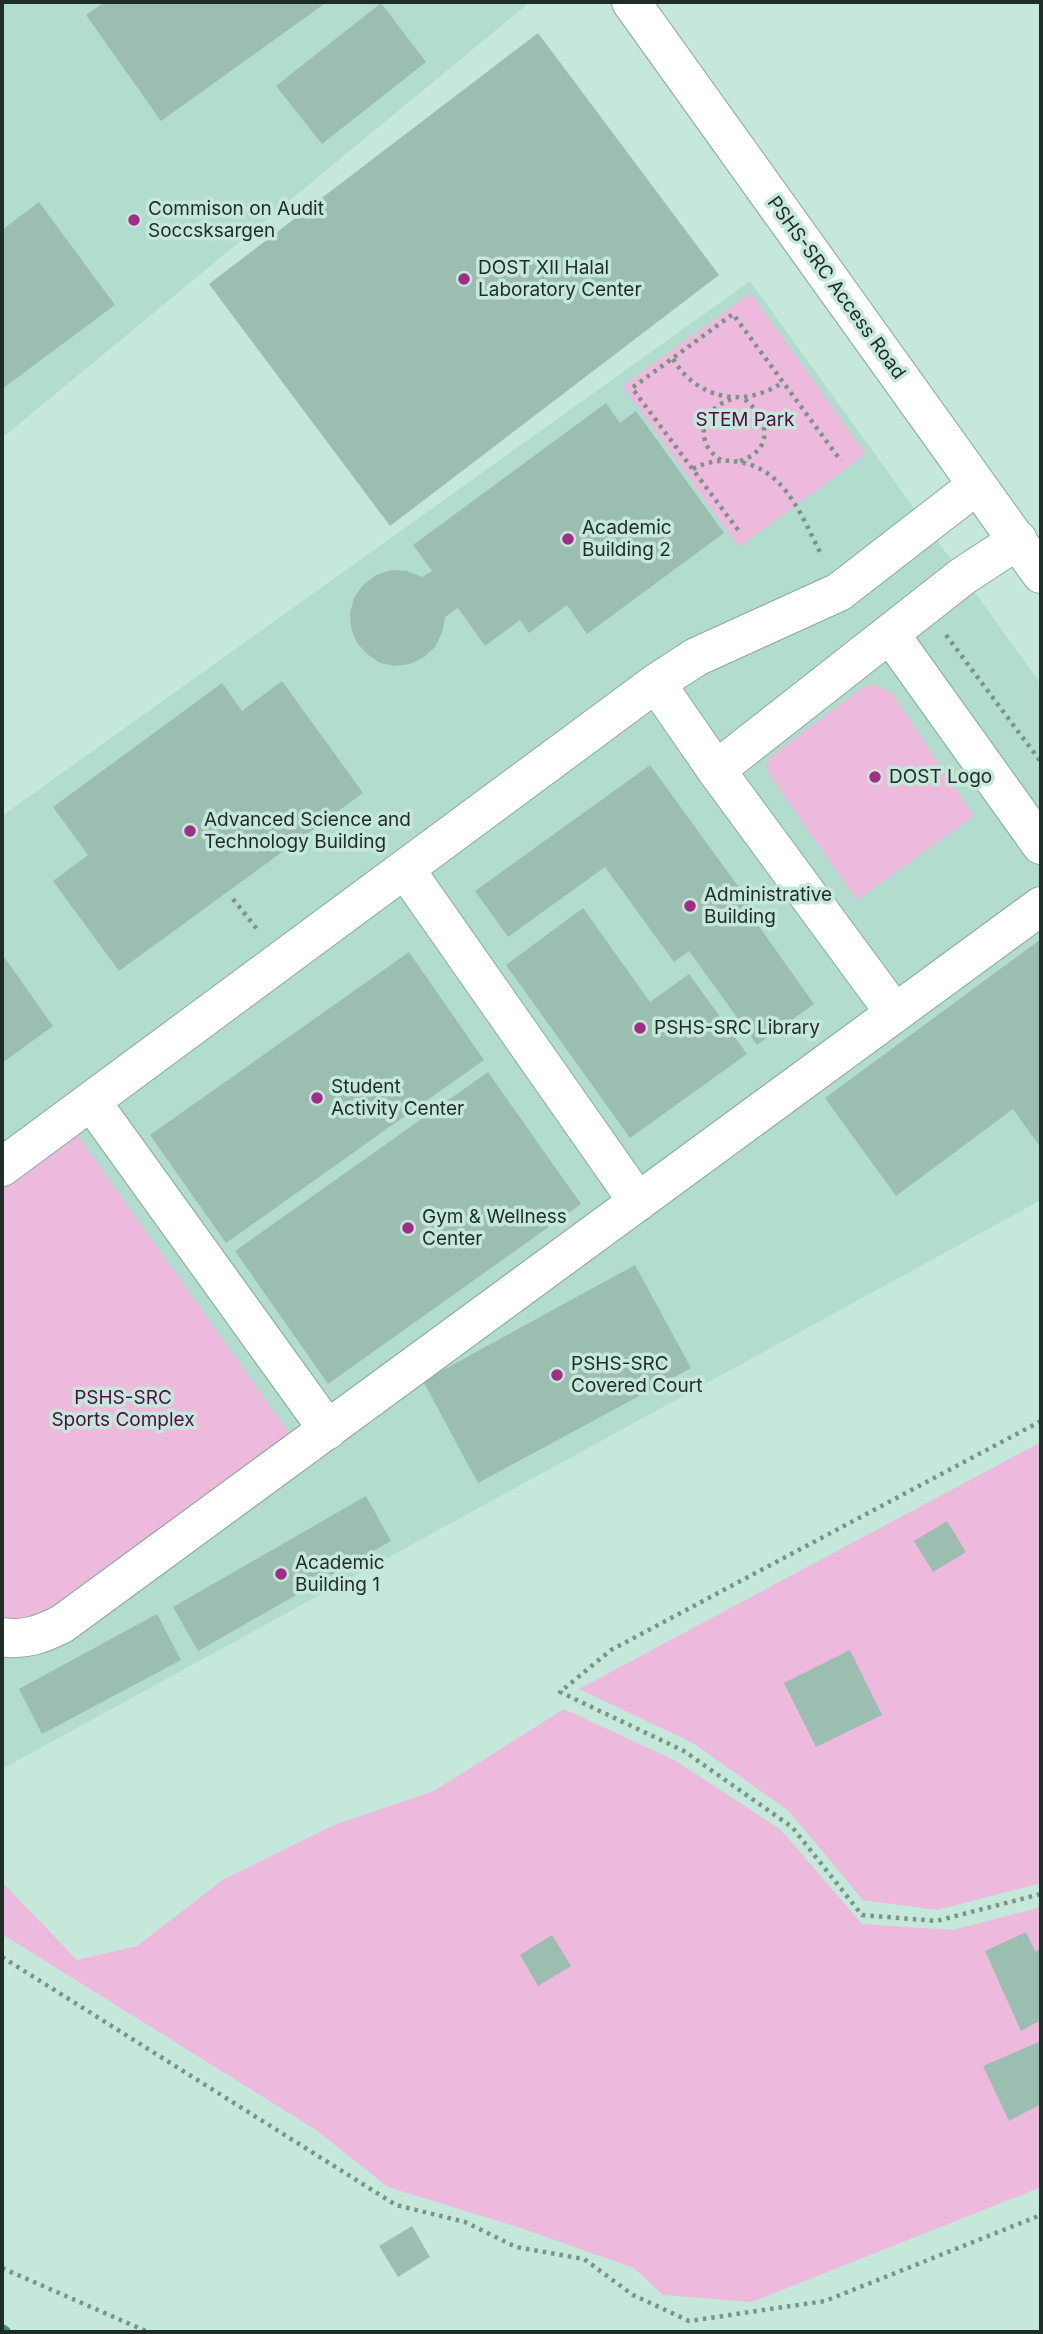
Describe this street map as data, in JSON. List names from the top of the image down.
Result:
{
  "streets": {
    "street": ["PSHS-SRC Access Road"]
  },
  "parks": ["STEM Park", "PSHS-SRC Sports Complex"],
  "places": [
    "Commison on Audit Soccsksargen",
    "DOST XII Halal Laboratory Center",
    "Academic Building 2",
    "DOST Logo",
    "Advanced Science and Technology Building",
    "Administrative Building",
    "PSHS-SRC Library",
    "Student Activity Center",
    "Gym & Wellness Center",
    "PSHS-SRC Covered Court",
    "Academic Building 1"
  ]
}
